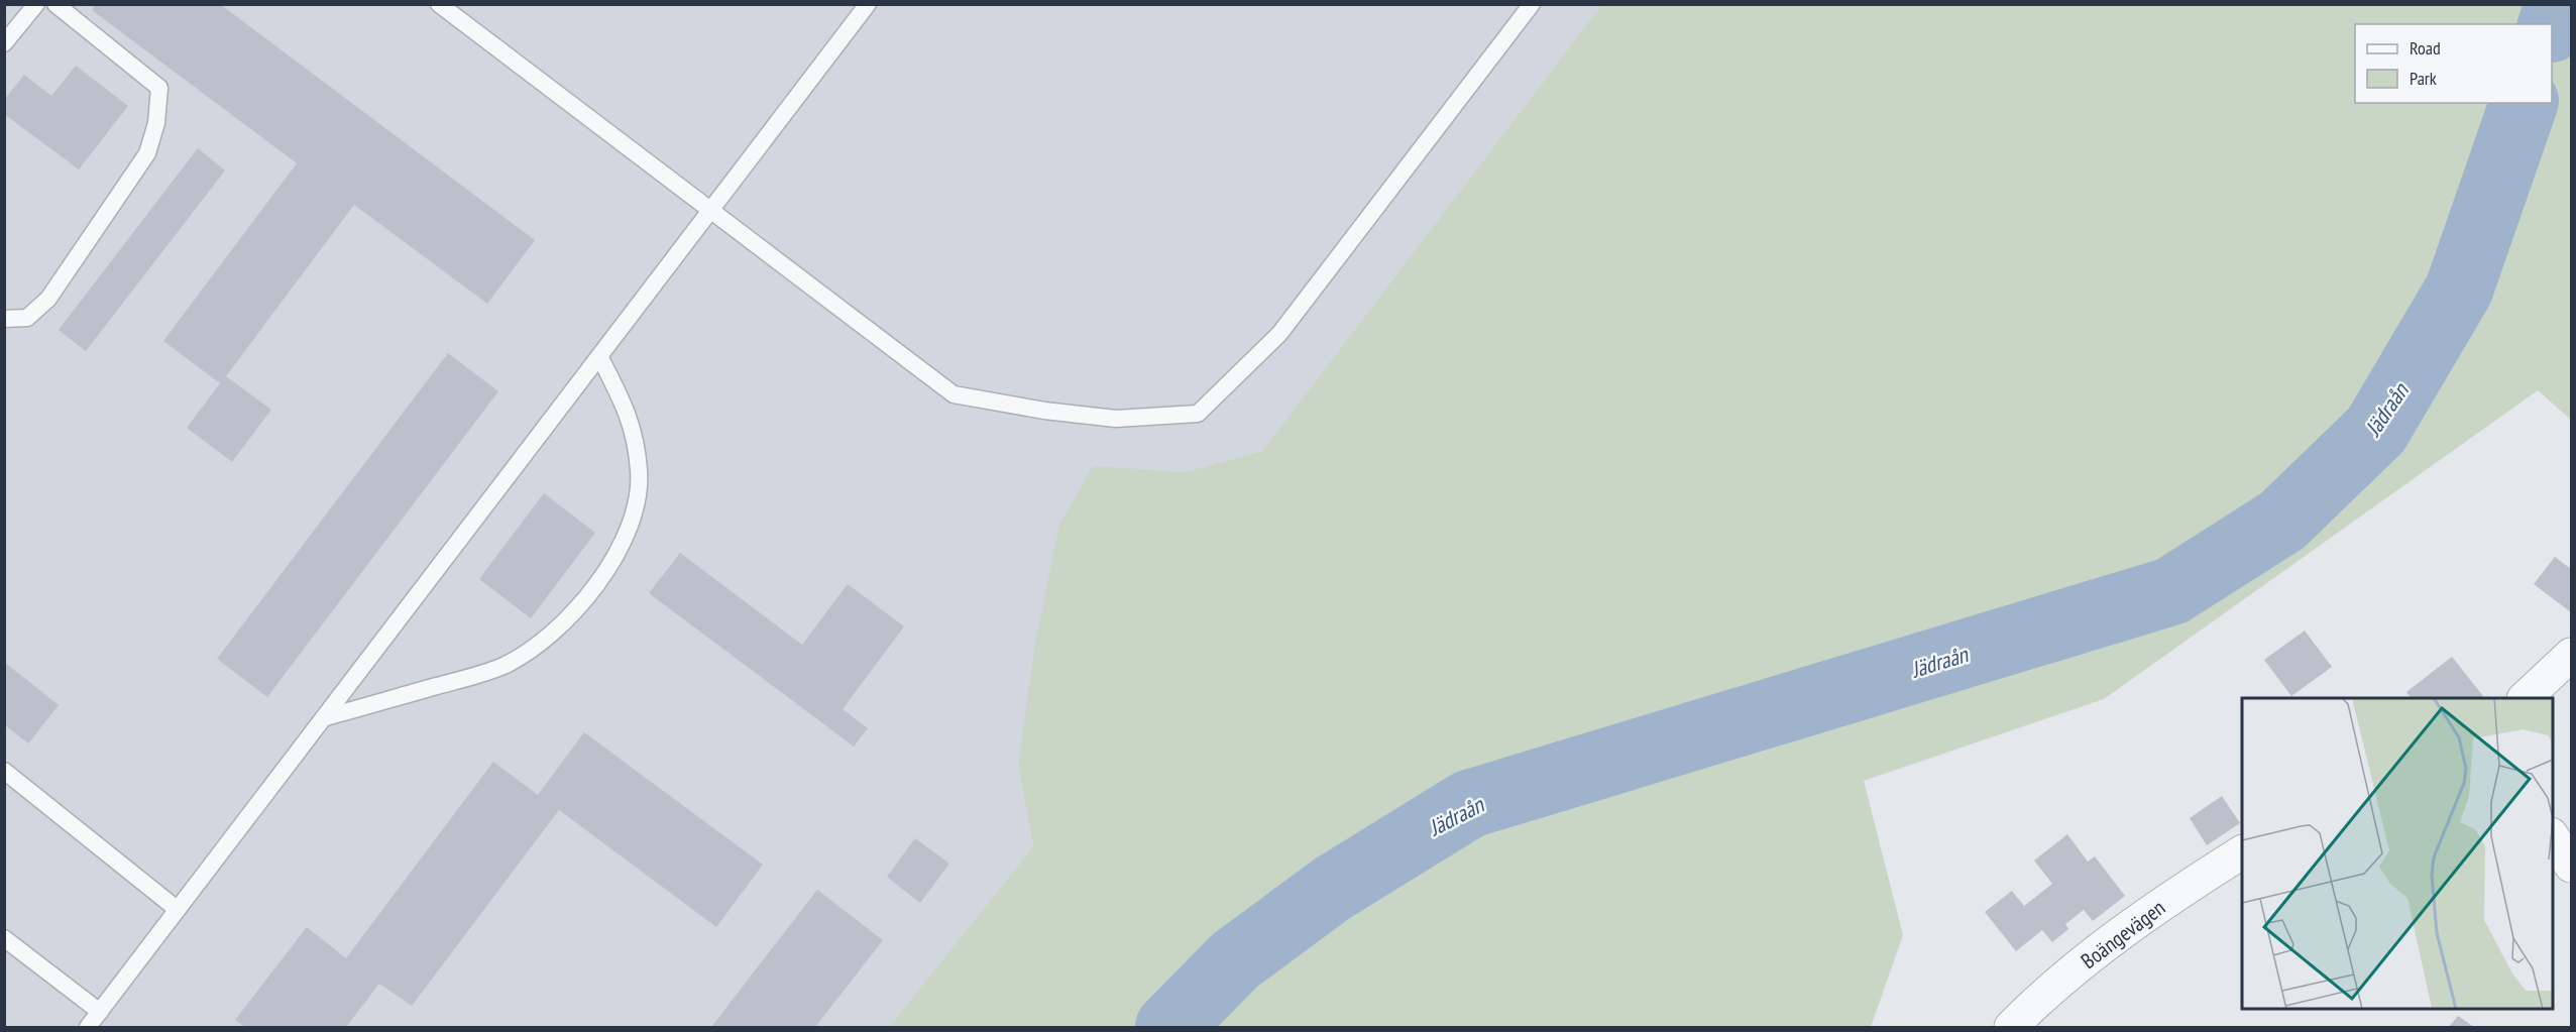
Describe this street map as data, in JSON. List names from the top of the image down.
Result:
{
  "streets": {
    "street": ["Boängevägen"]
  },
  "water": ["Jädraån"],
  "legend": ["Road", "Park"]
}
